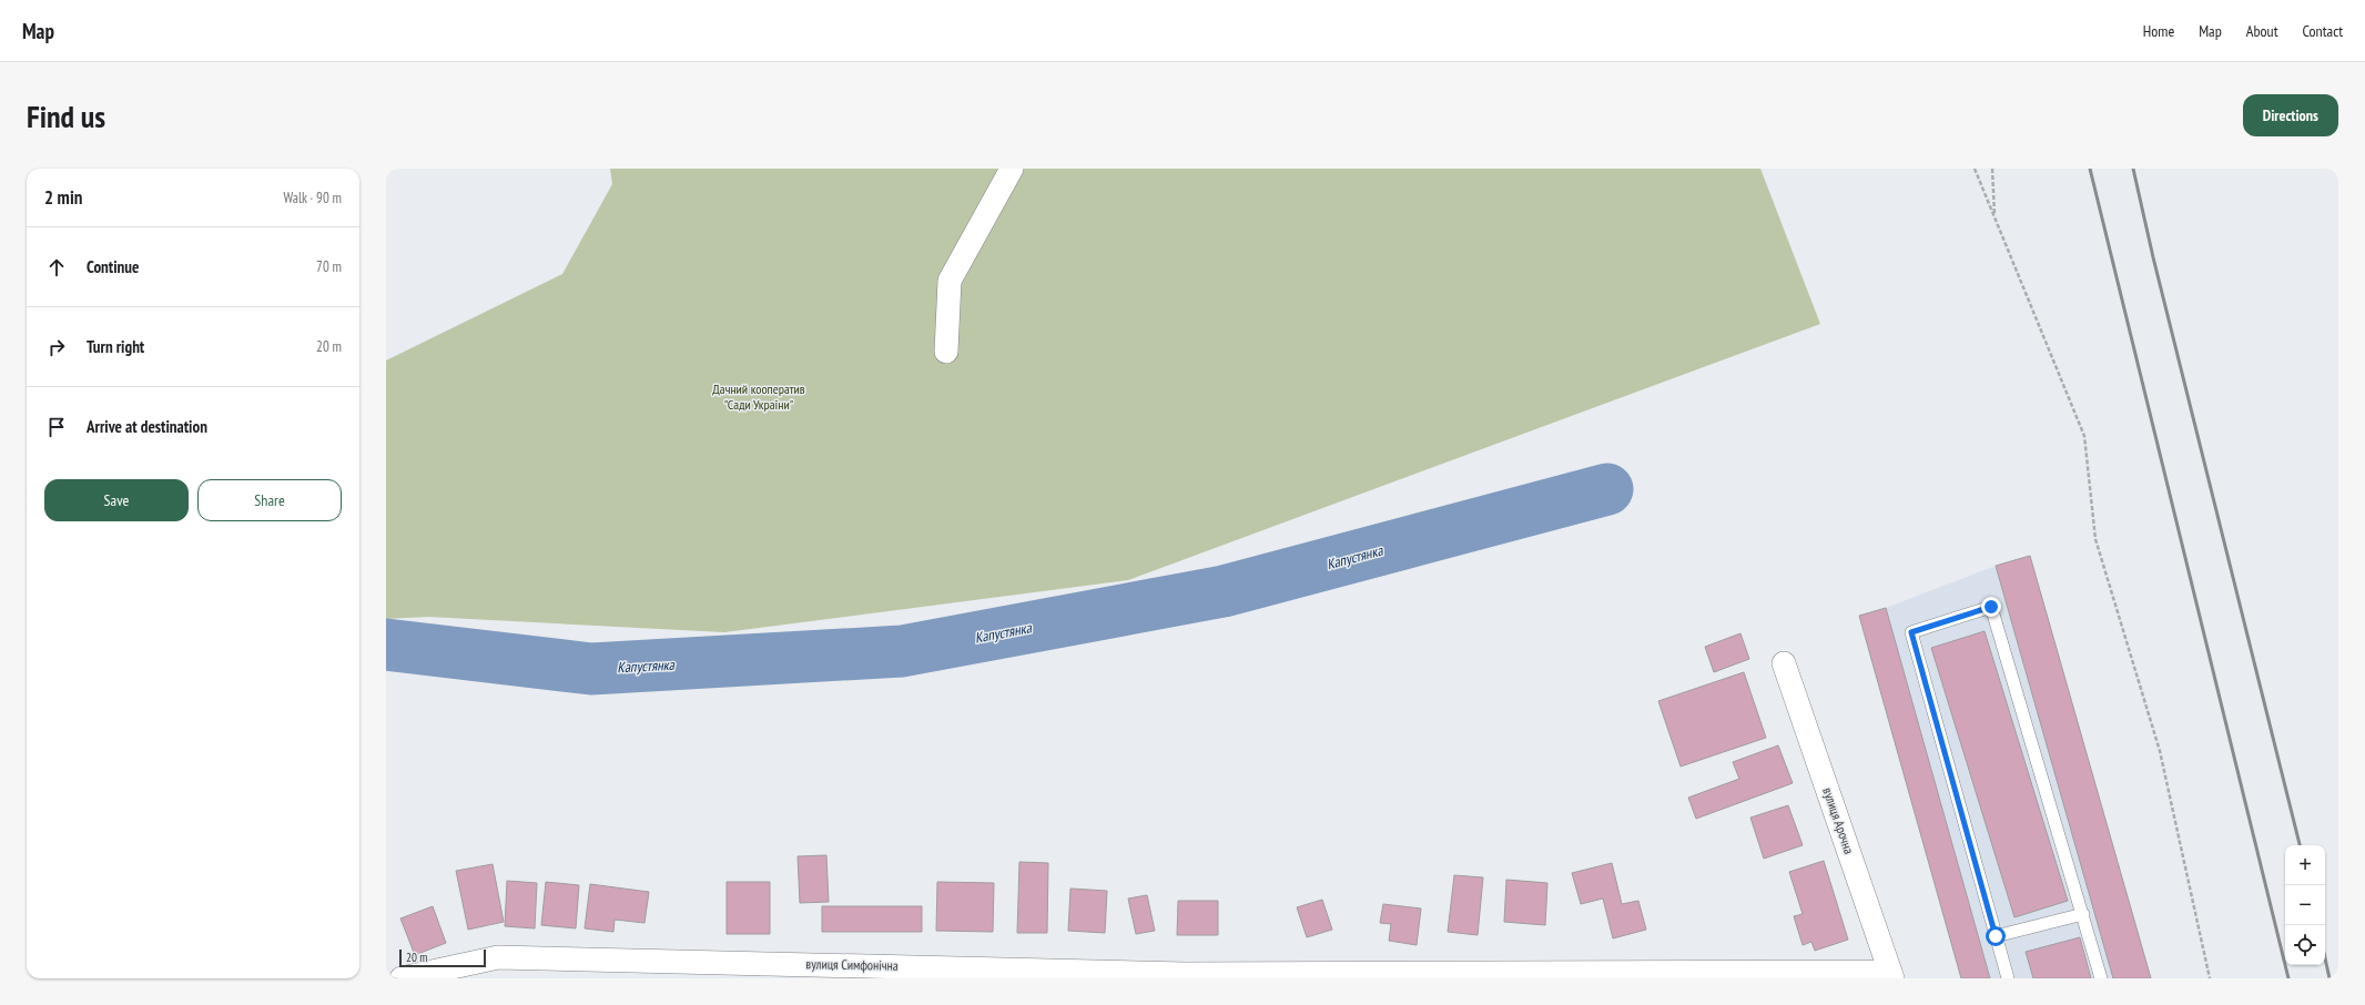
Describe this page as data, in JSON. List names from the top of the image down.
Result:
{
  "streets": {
    "street": ["вулиця Арочна", "вулиця Симфонічна"]
  },
  "crossings": [
    ["вулиця Арочна", "вулиця Симфонічна"]
  ],
  "water": ["Капустянка"],
  "parks": ["Дачний кооператив \"Сади України\""],
  "scale_bar": "20 m",
  "page": {
    "header": "Map",
    "nav": [
      "Home",
      "Map",
      "About",
      "Contact"
    ],
    "buttons": [
      "Directions",
      ["Save", "Share"]
    ],
    "title": "Find us",
    "heading": ["2 min", "Walk · 90 m"],
    "list": [
      ["Continue", "70 m"],
      ["Turn right", "20 m"],
      "Arrive at destination"
    ],
    "map_buttons": ["+", "−"],
    "scale": "20 m"
  }
}
